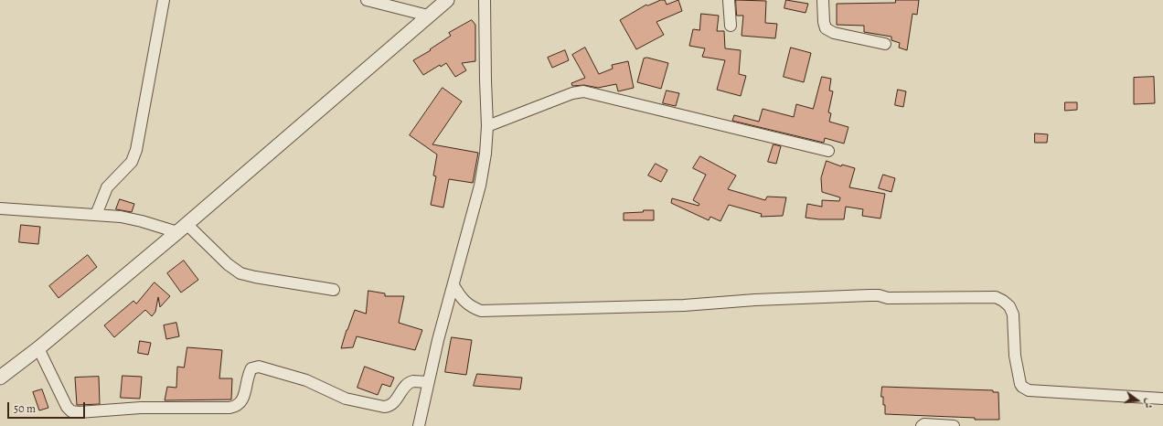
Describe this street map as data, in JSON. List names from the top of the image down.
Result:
{
  "scale_bar": "50 m",
  "north": "right"
}
